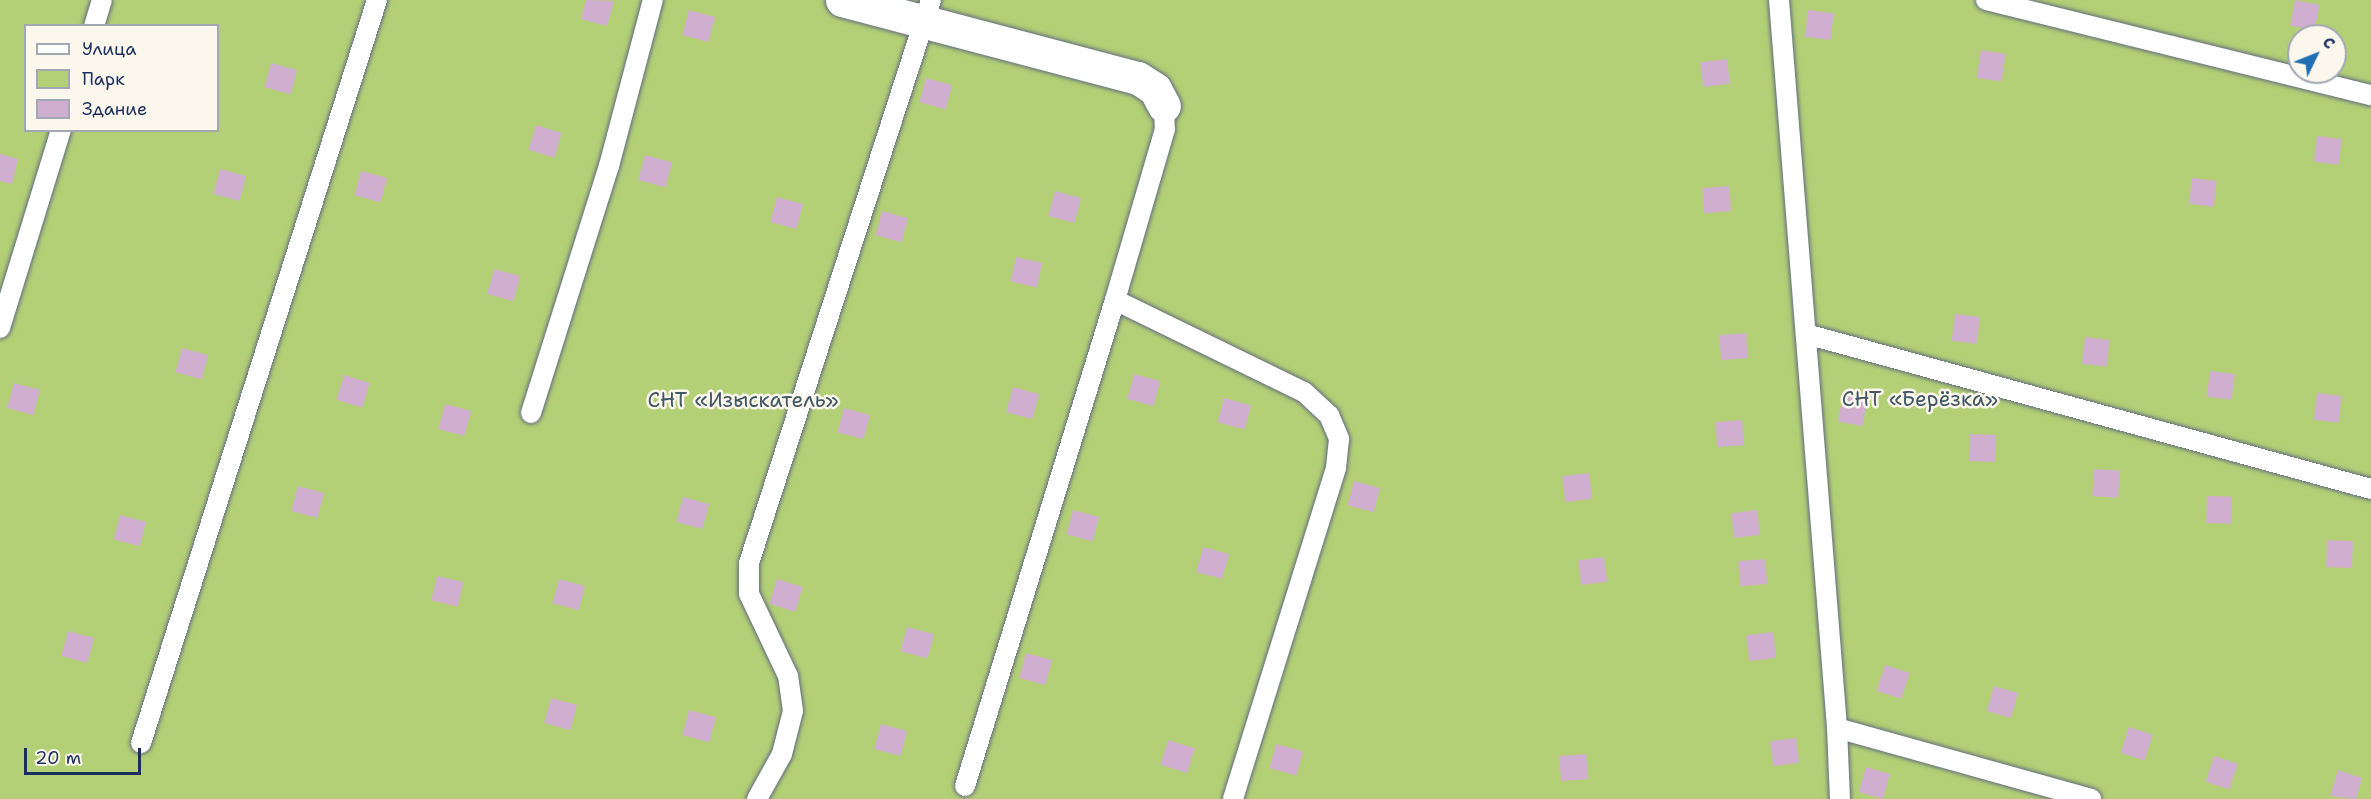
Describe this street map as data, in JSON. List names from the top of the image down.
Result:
{
  "parks": ["СНТ «Берёзка»", "СНТ «Изыскатель»"],
  "legend": ["Улица", "Парк", "Здание"],
  "scale_bar": "20 m",
  "north": "top right"
}
